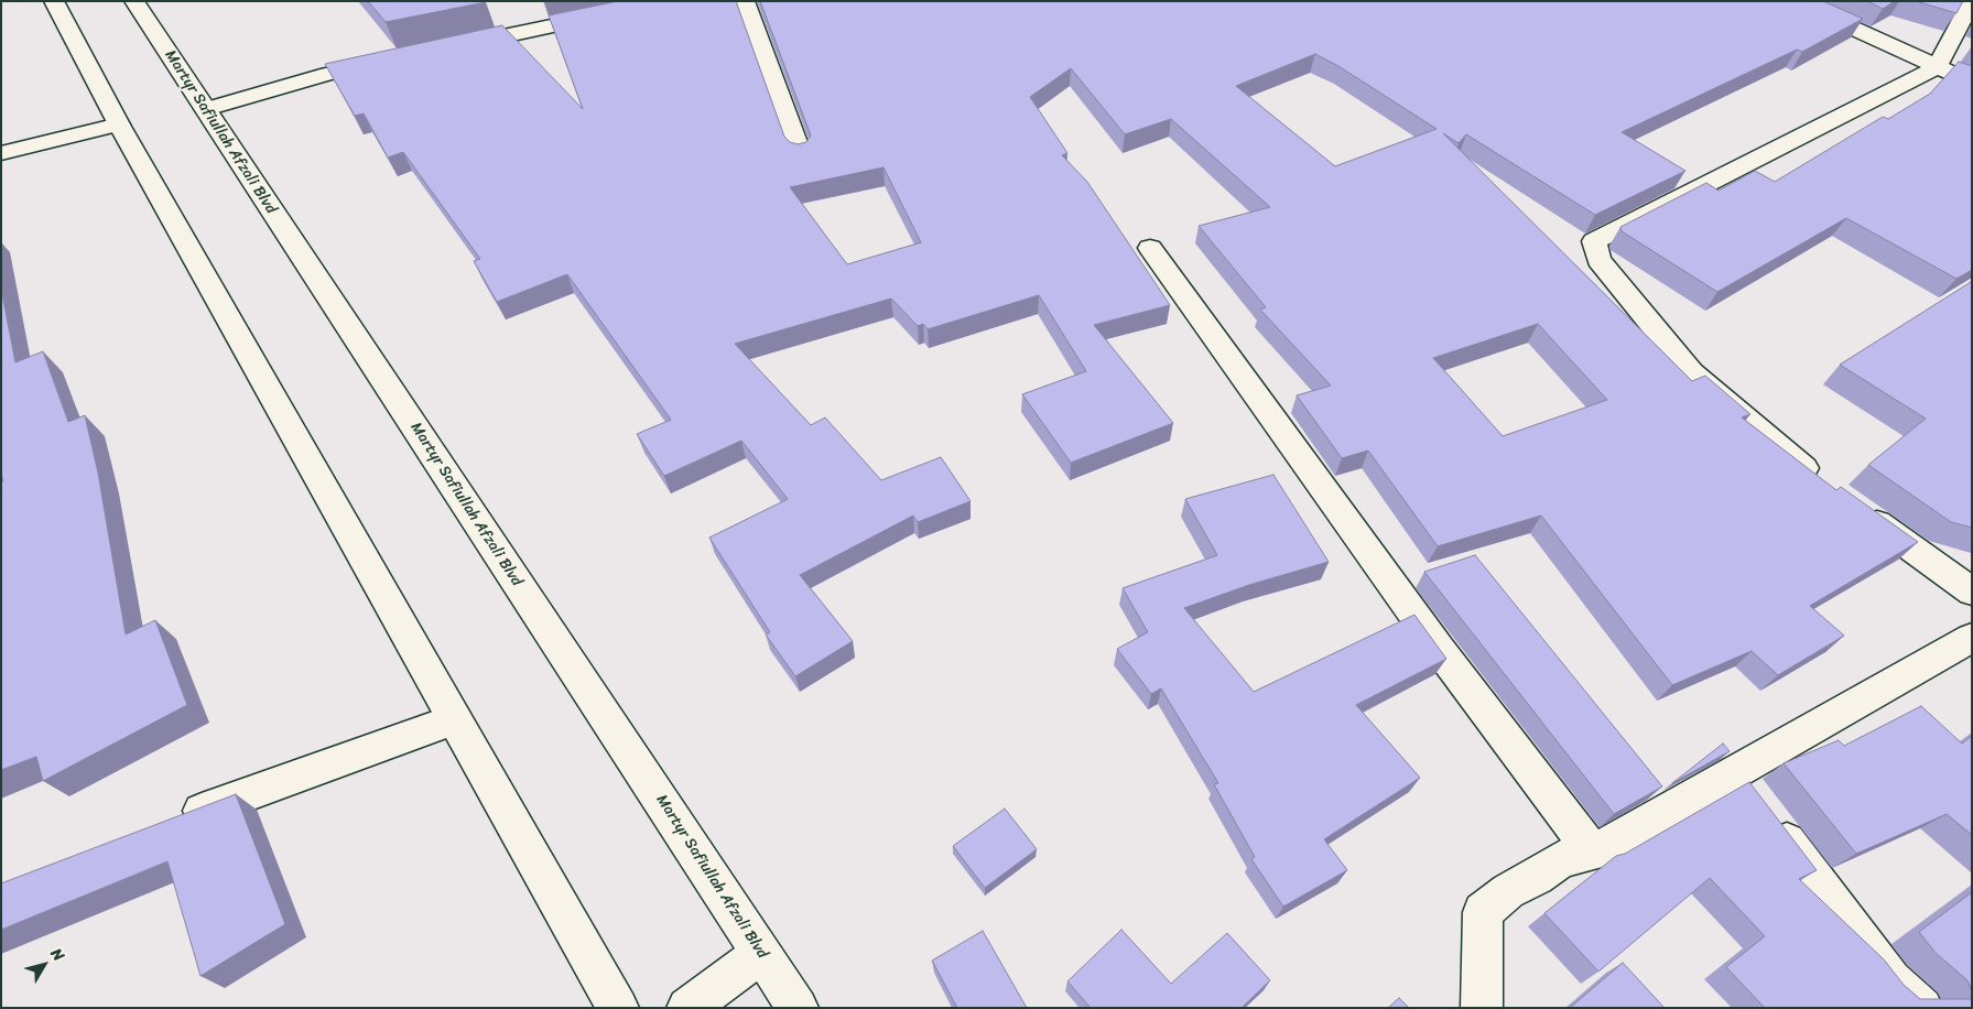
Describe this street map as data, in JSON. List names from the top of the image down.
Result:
{
  "streets": {
    "street": ["Martyr Safiullah Afzali Blvd"]
  },
  "north": "top right"
}
